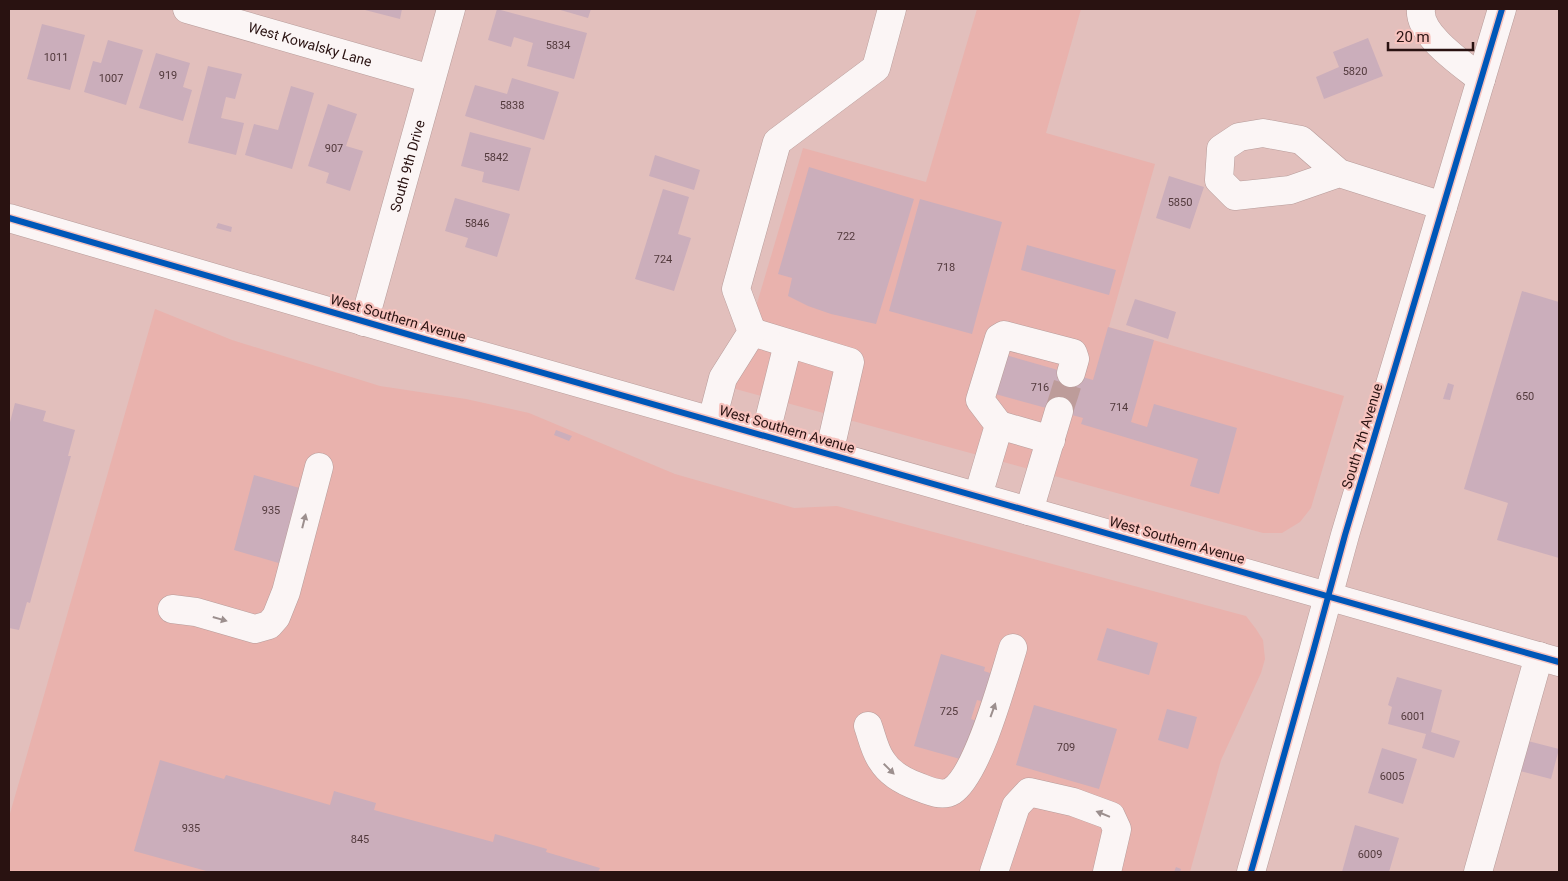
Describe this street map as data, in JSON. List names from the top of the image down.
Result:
{
  "streets": {
    "main road": [
      "West Kowalsky Lane",
      "South 9th Drive",
      "West Southern Avenue",
      "South 7th Avenue"
    ]
  },
  "crossings": [
    ["West Kowalsky Lane", "South 9th Drive"],
    ["South 9th Drive", "West Southern Avenue"],
    ["West Southern Avenue", "South 7th Avenue"]
  ],
  "house_numbers": [
    "5834",
    "1011",
    "5820",
    "919",
    "1007",
    "5838",
    "907",
    "5842",
    "5850",
    "5846",
    "722",
    "724",
    "718",
    "716",
    "650",
    "714",
    "935",
    "725",
    "6001",
    "709",
    "6005",
    "935",
    "845",
    "6009"
  ],
  "scale_bar": "20 m"
}
